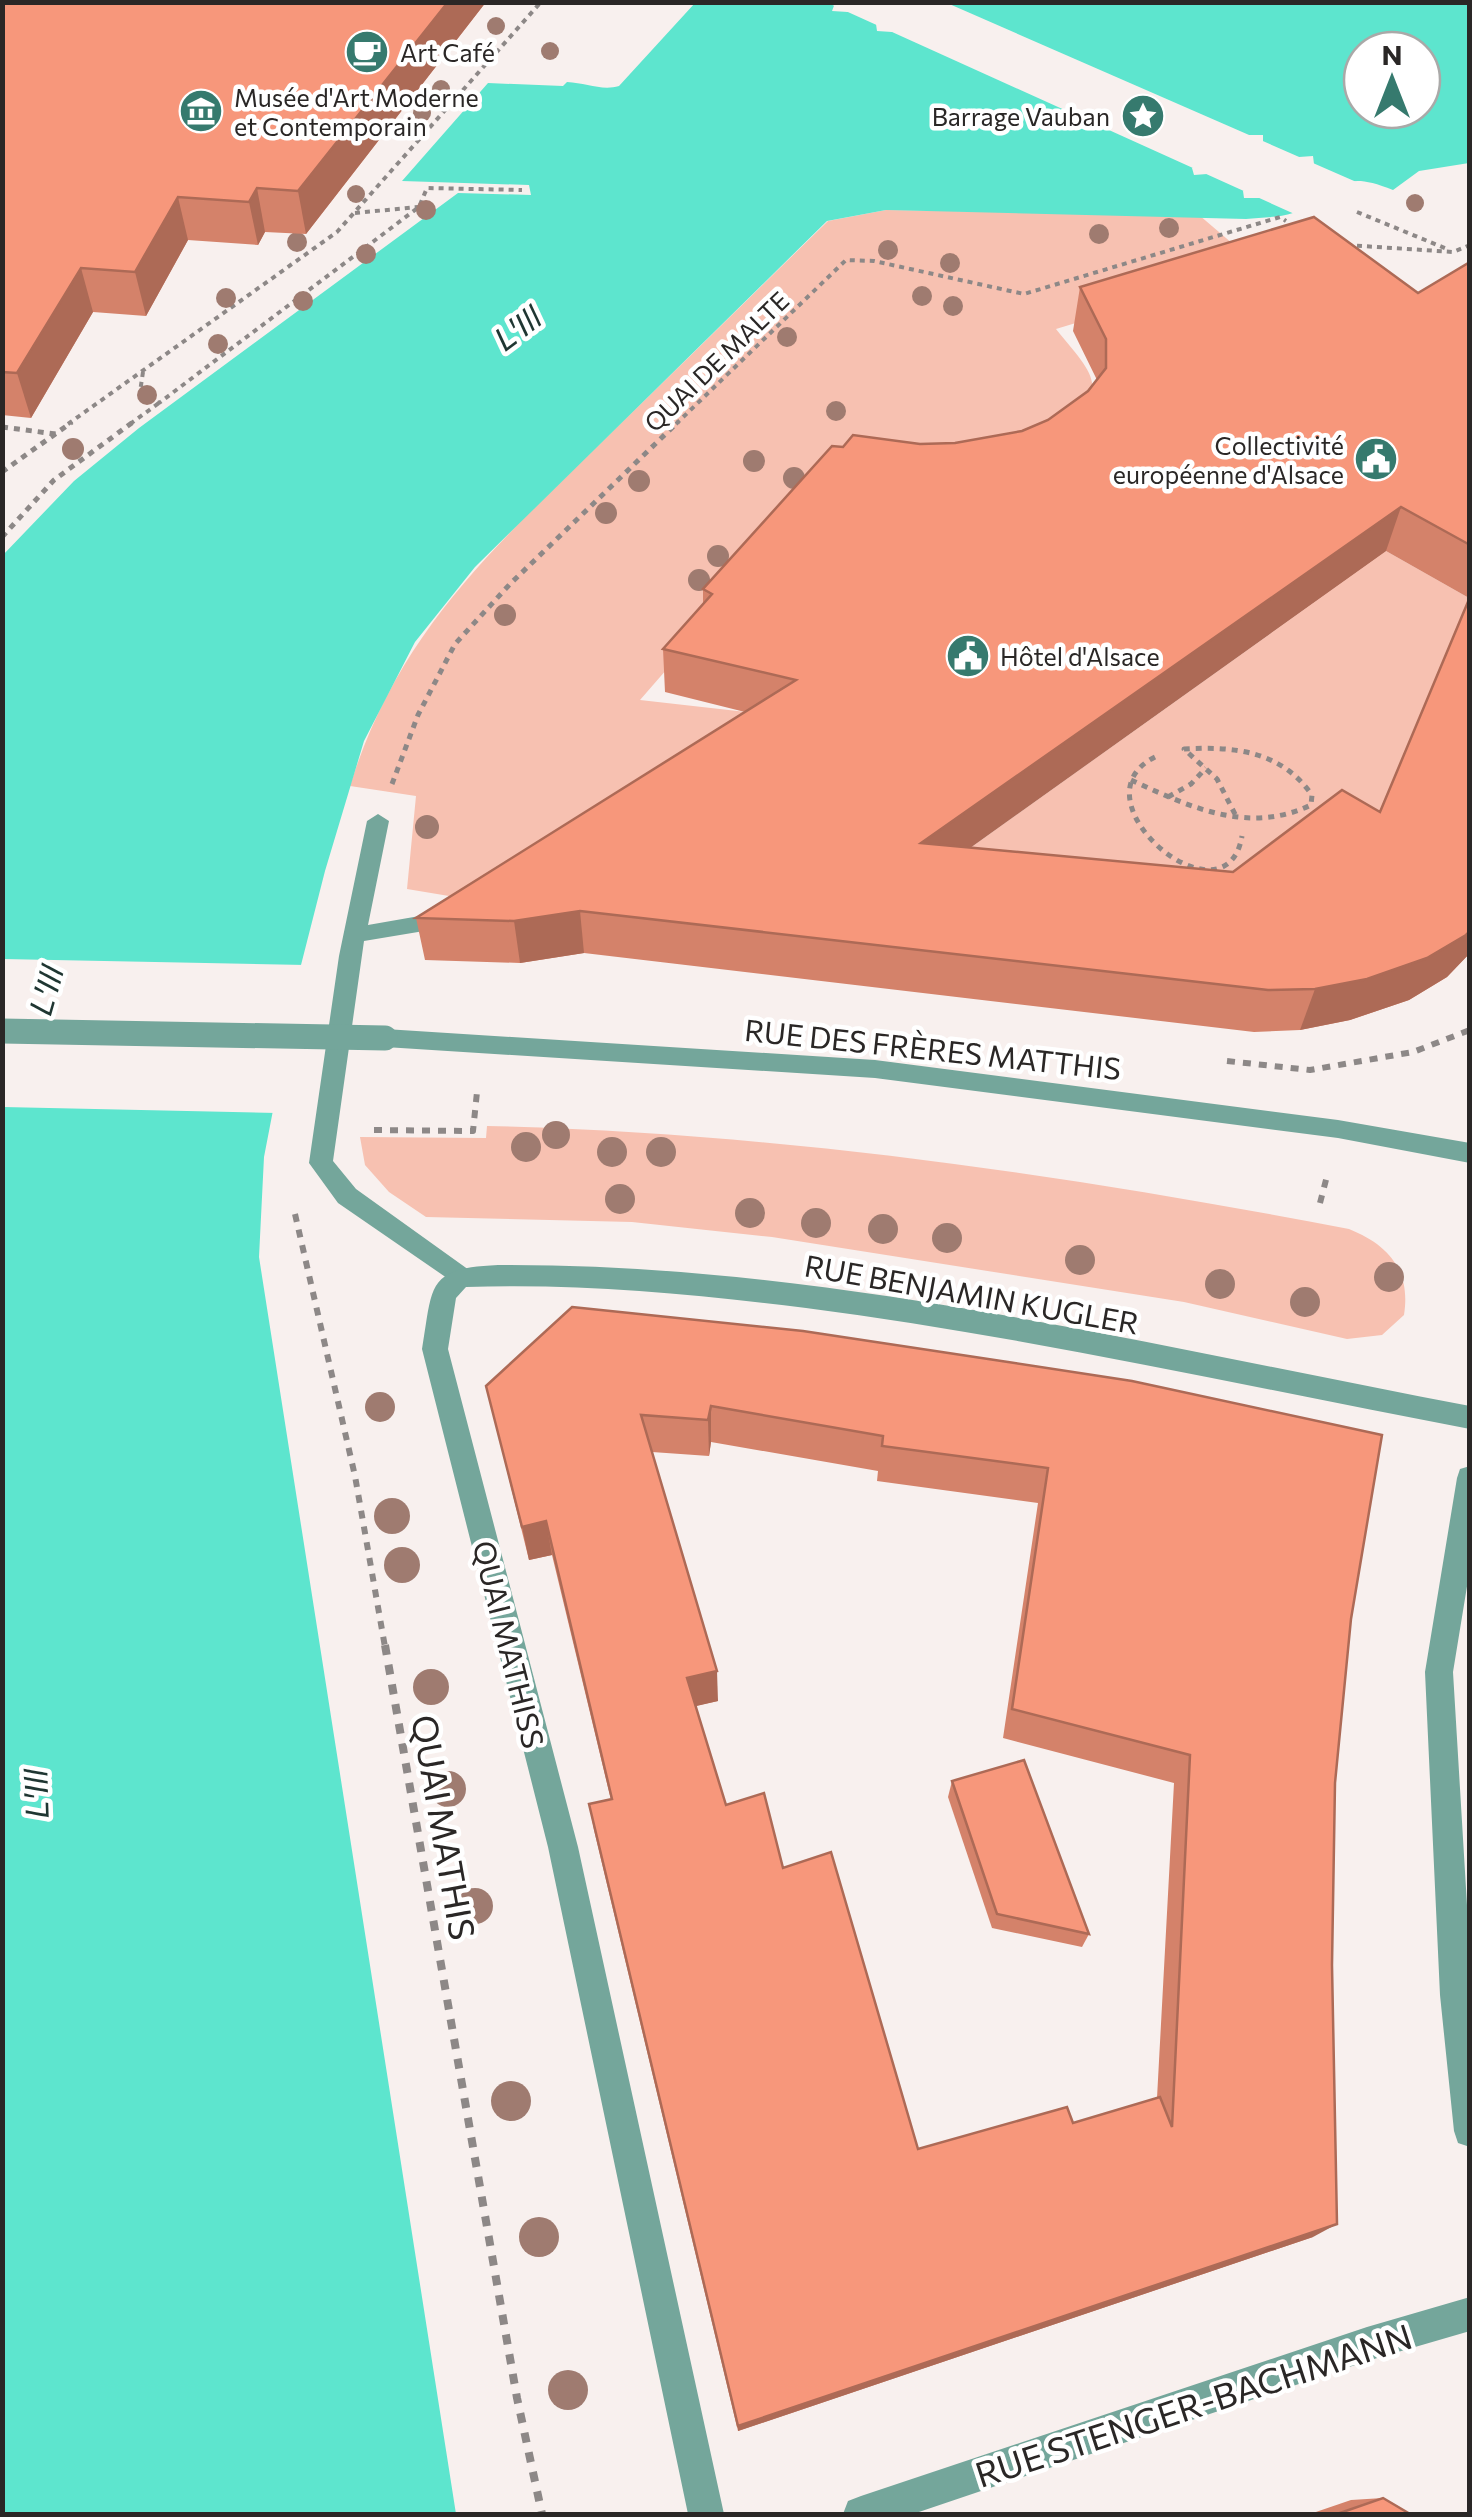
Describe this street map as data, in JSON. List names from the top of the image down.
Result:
{
  "streets": {
    "street": [
      "RUE DES FRÈRES MATTHIS",
      "RUE BENJAMIN KUGLER",
      "QUAI MATHISS",
      "RUE STENGER-BACHMANN"
    ],
    "path": ["QUAI DE MALTE", "QUAI MATHIS"]
  },
  "crossings": [
    ["RUE BENJAMIN KUGLER", "QUAI MATHISS"]
  ],
  "water": ["L'Ill"],
  "places": {
    "cafe": ["Art Café"],
    "museum": ["Musée d'Art Moderne et Contemporain"],
    "place": ["Barrage Vauban"],
    "public building": ["Collectivité européenne d'Alsace", "Hôtel d'Alsace"]
  },
  "north": "top"
}
